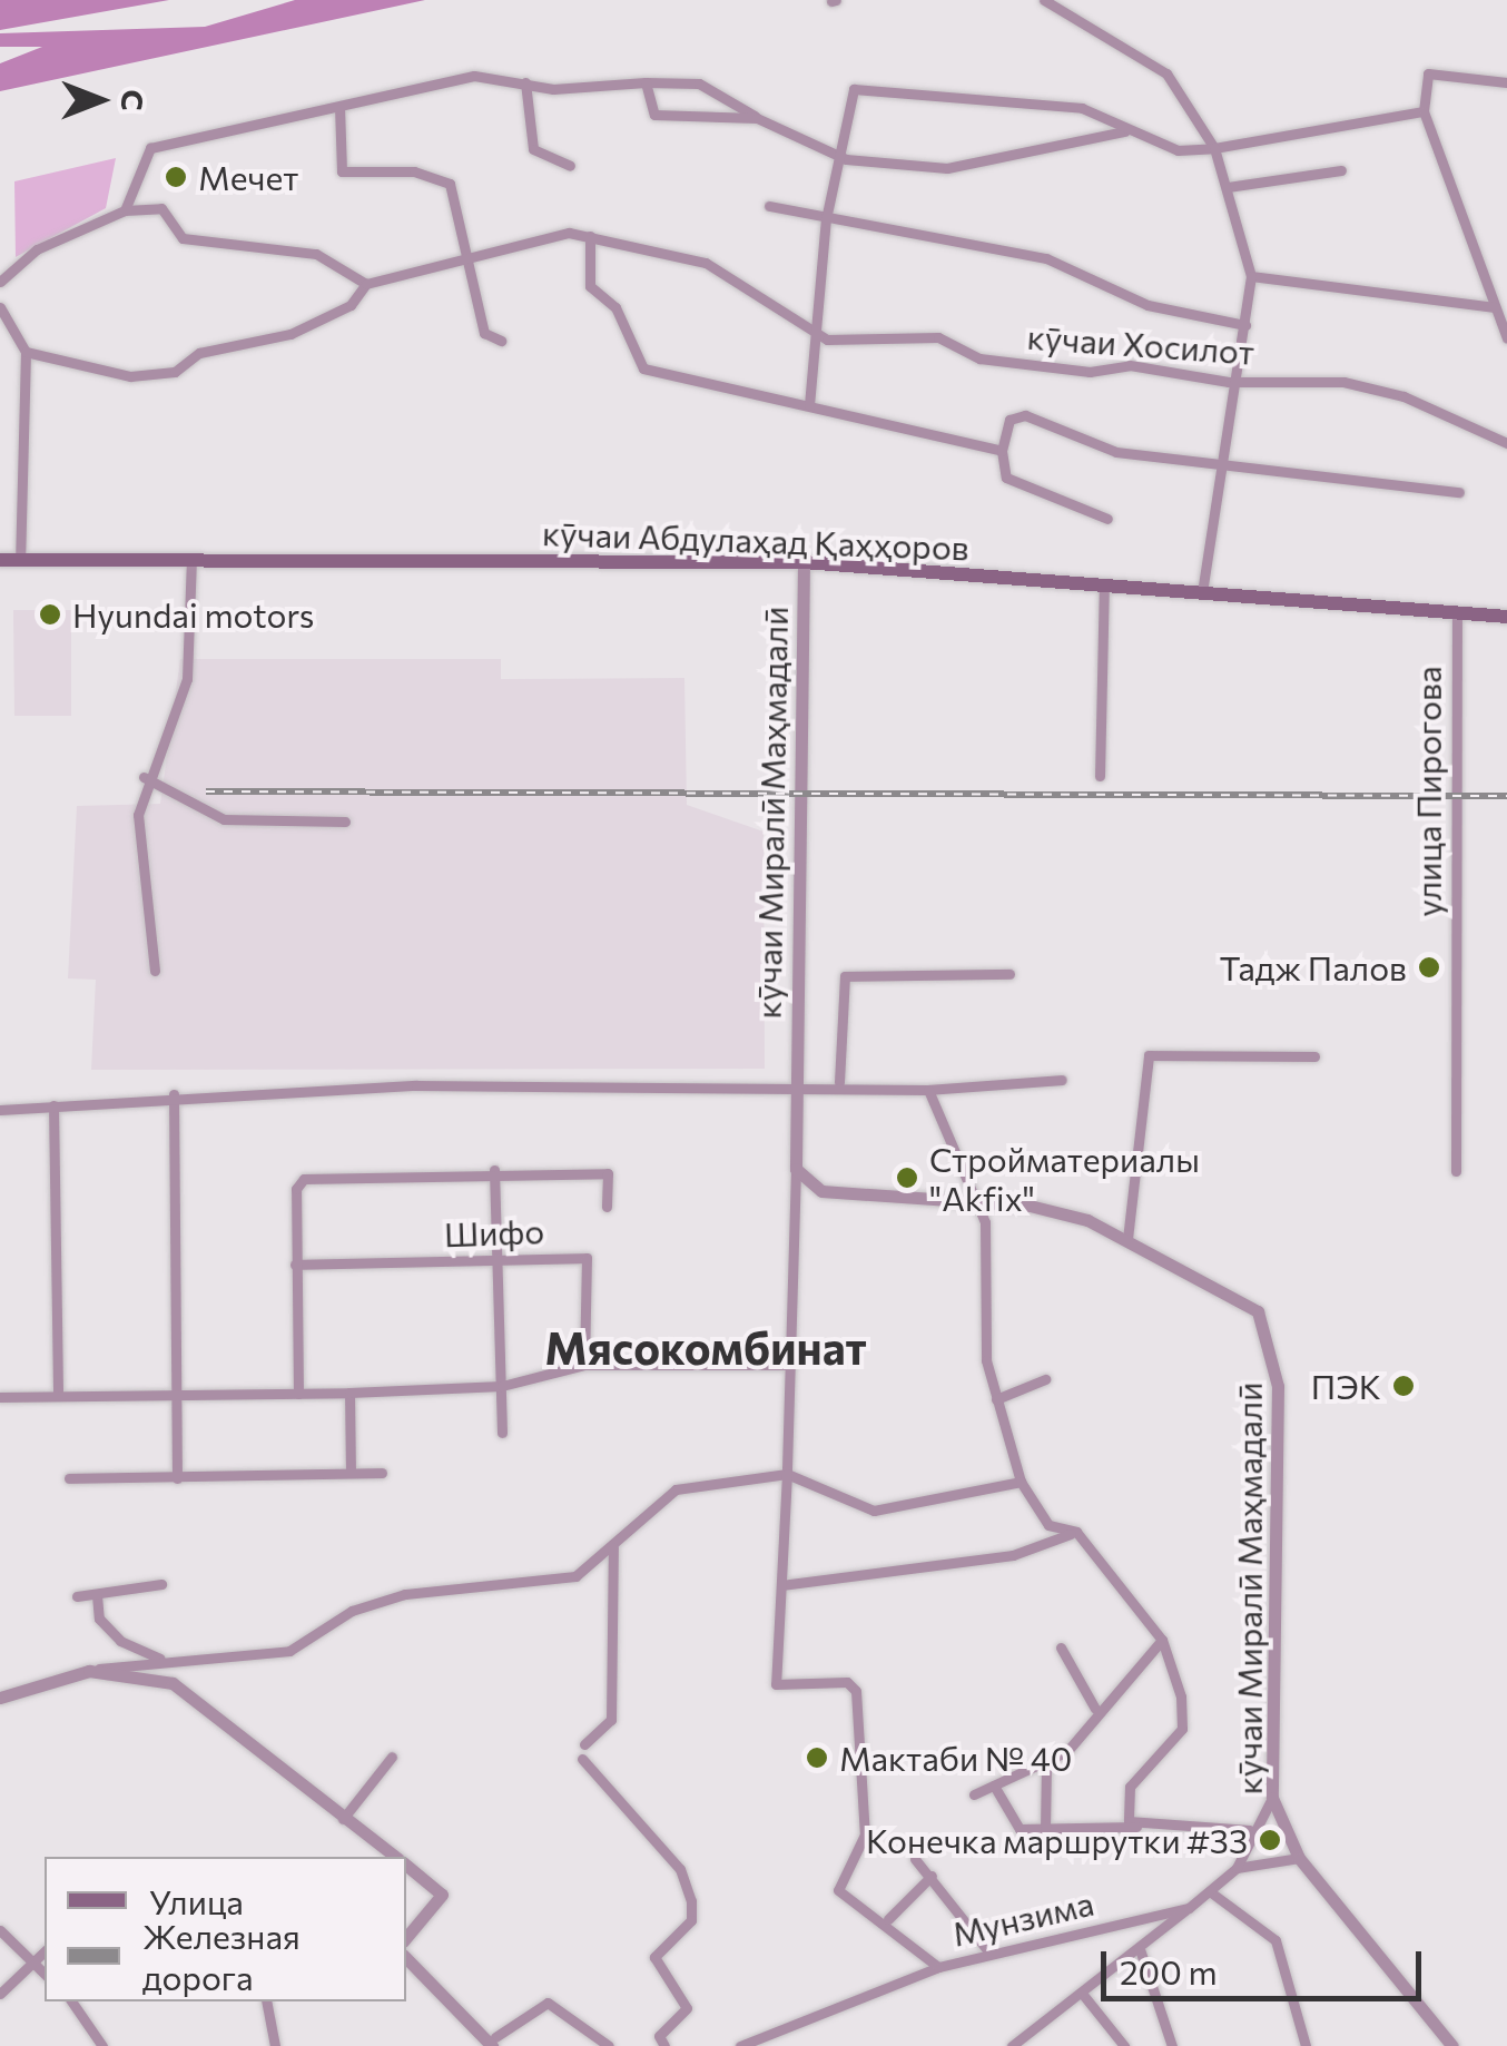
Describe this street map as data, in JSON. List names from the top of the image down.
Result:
{
  "streets": {
    "main road": ["кӯчаи Абдулаҳад Қаҳҳоров"],
    "street": [
      "кӯчаи Хосилот",
      "улица Пирогова",
      "кӯчаи Миралӣ Маҳмадалӣ",
      "Шифо",
      "Мунзима"
    ]
  },
  "crossings": [
    ["кӯчаи Абдулаҳад Қаҳҳоров", "улица Пирогова"],
    ["кӯчаи Абдулаҳад Қаҳҳоров", "кӯчаи Миралӣ Маҳмадалӣ"],
    ["кӯчаи Миралӣ Маҳмадалӣ", "Мунзима"]
  ],
  "districts": ["Мясокомбинат"],
  "places": [
    "Мечет",
    "Hyundai motors",
    "Тадж Палов",
    "Стройматериалы \"Akfix\"",
    "ПЭК",
    "Мактаби № 40",
    "Конечка маршрутки #33"
  ],
  "legend": ["Улица", "Железная дорога"],
  "scale_bar": "200 m",
  "north": "right"
}
